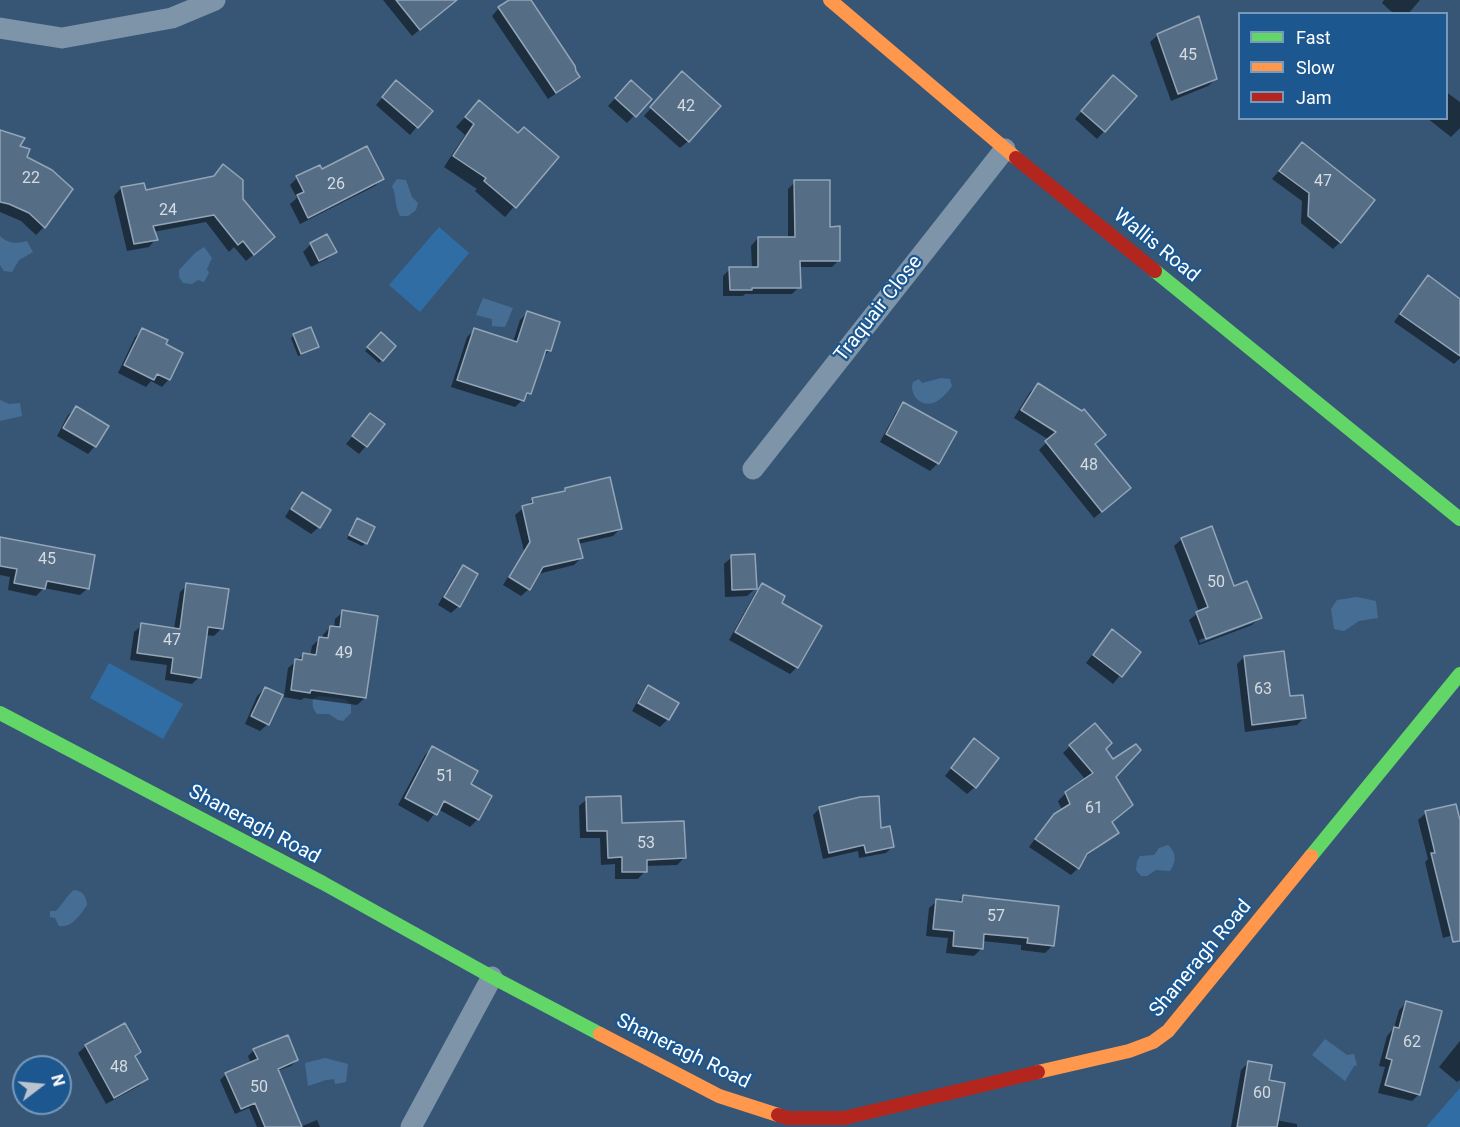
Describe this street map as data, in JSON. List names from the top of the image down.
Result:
{
  "streets": {
    "street": ["Wallis Road", "Traquair Close", "Shaneragh Road"]
  },
  "crossings": [
    ["Wallis Road", "Traquair Close"]
  ],
  "house_numbers": [
    "45",
    "42",
    "22",
    "47",
    "26",
    "24",
    "48",
    "45",
    "50",
    "47",
    "49",
    "63",
    "51",
    "61",
    "53",
    "57",
    "62",
    "48",
    "50",
    "60"
  ],
  "legend": ["Fast", "Slow", "Jam"],
  "north": "right"
}
